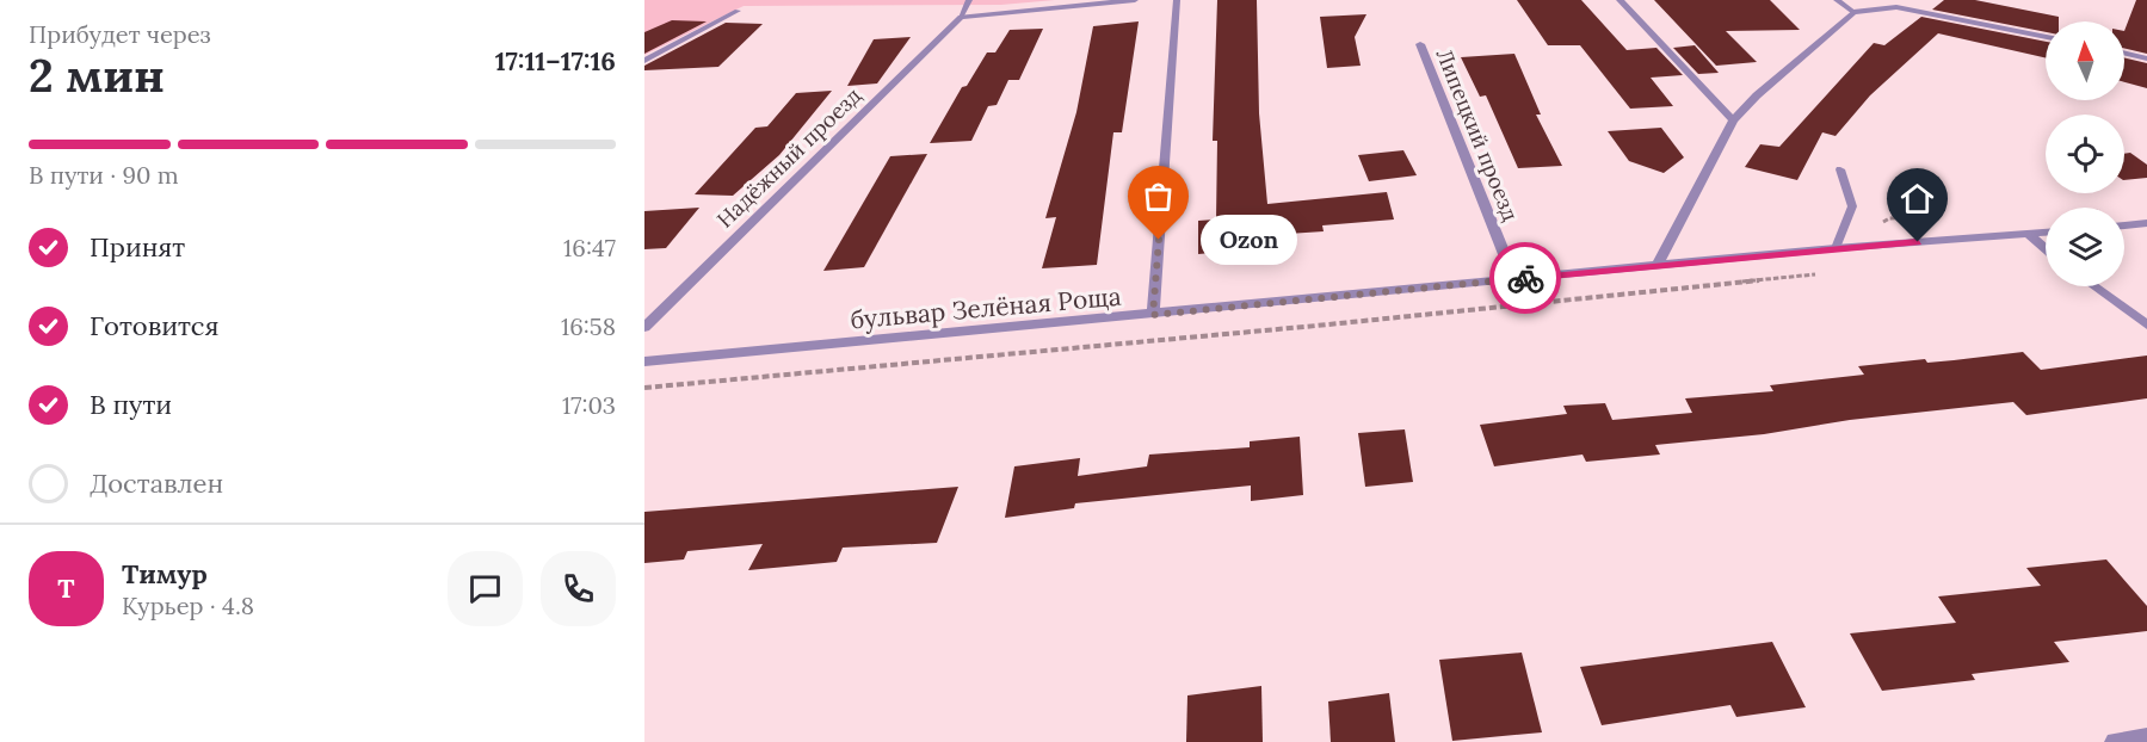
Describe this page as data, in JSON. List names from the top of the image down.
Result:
{
  "streets": {
    "street": ["Липецкий проезд", "Надёжный проезд", "бульвар Зелёная Роща"]
  },
  "crossings": [
    ["Липецкий проезд", "бульвар Зелёная Роща"]
  ],
  "places": ["Ozon"],
  "north": "top",
  "page": {
    "heading": ["2 мин", "Прибудет через", "17:11–17:16"],
    "panel": ["Тимур", "Курьер · 4.8"],
    "bar": "В пути · 90 m",
    "list": [
      ["Принят", "16:47"],
      ["Готовится", "16:58"],
      ["В пути", "17:03"],
      "Доставлен"
    ],
    "bubble": "Ozon",
    "round": "Т"
  }
}
